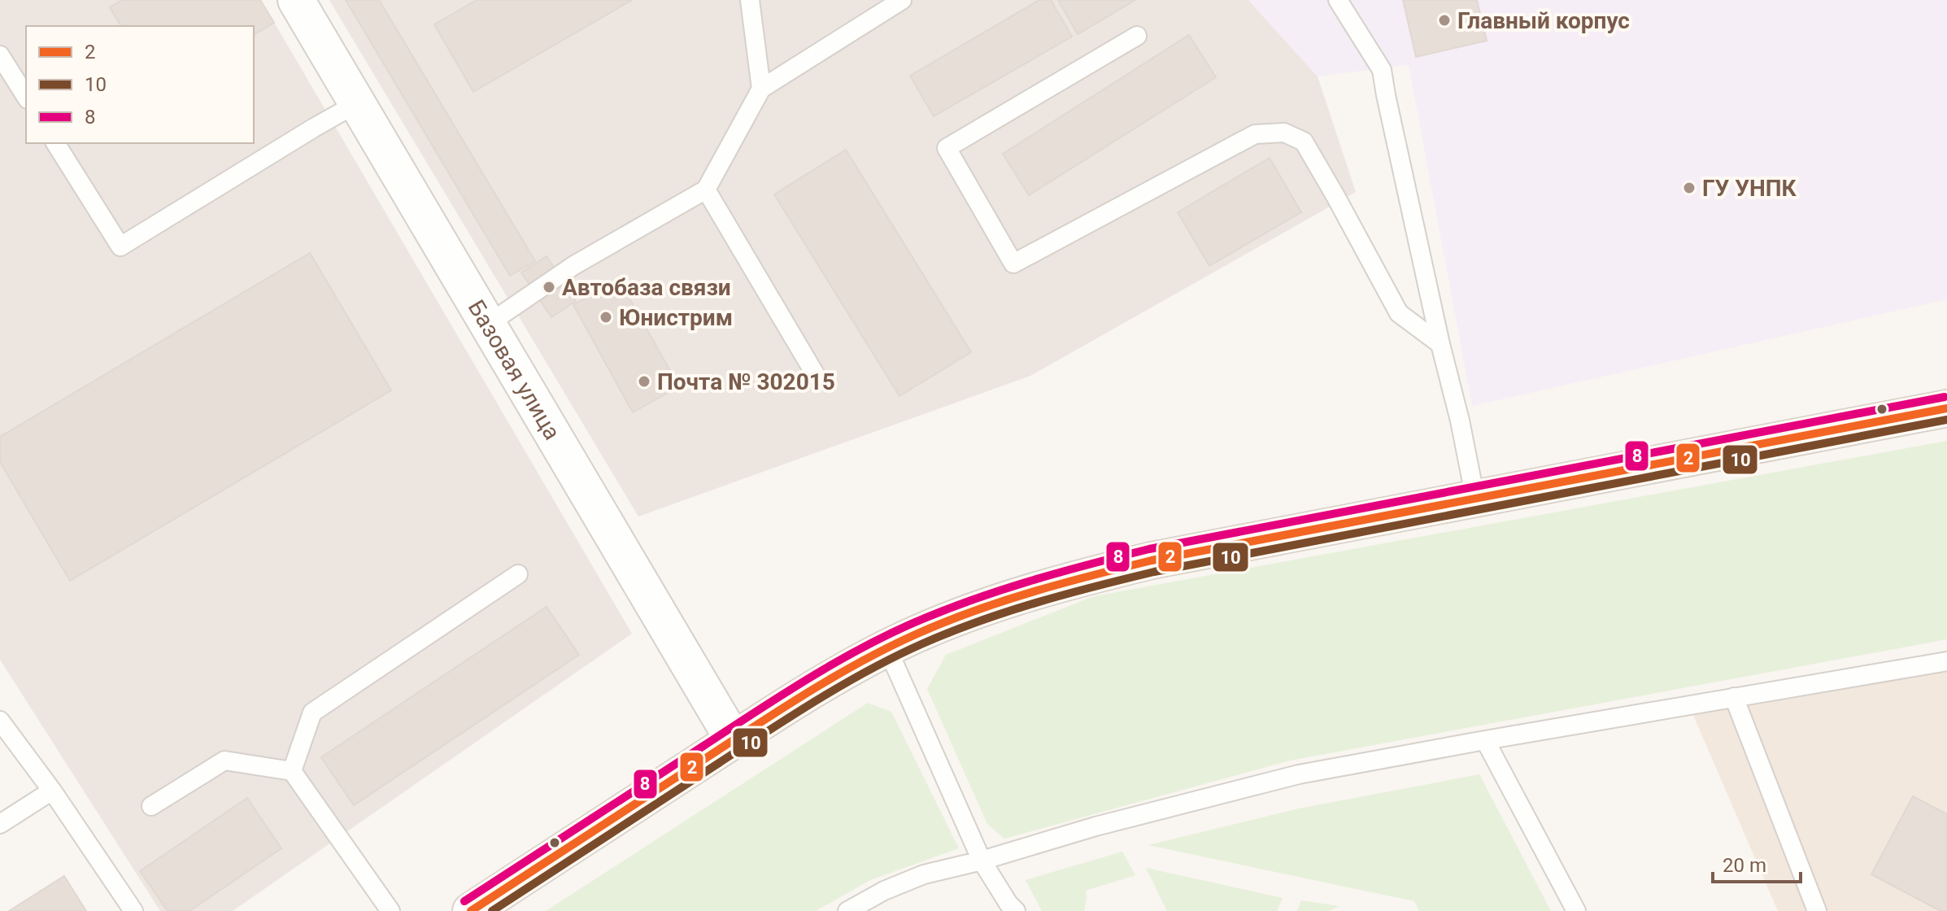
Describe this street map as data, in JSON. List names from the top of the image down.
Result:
{
  "streets": {
    "main road": ["Базовая улица"]
  },
  "places": [
    "Главный корпус",
    "ГУ УНПК",
    "Автобаза связи",
    "Юнистрим",
    "Почта № 302015"
  ],
  "lines": ["transit line 8", "transit line 2", "transit line 10"],
  "legend": ["2", "10", "8"],
  "scale_bar": "20 m"
}
